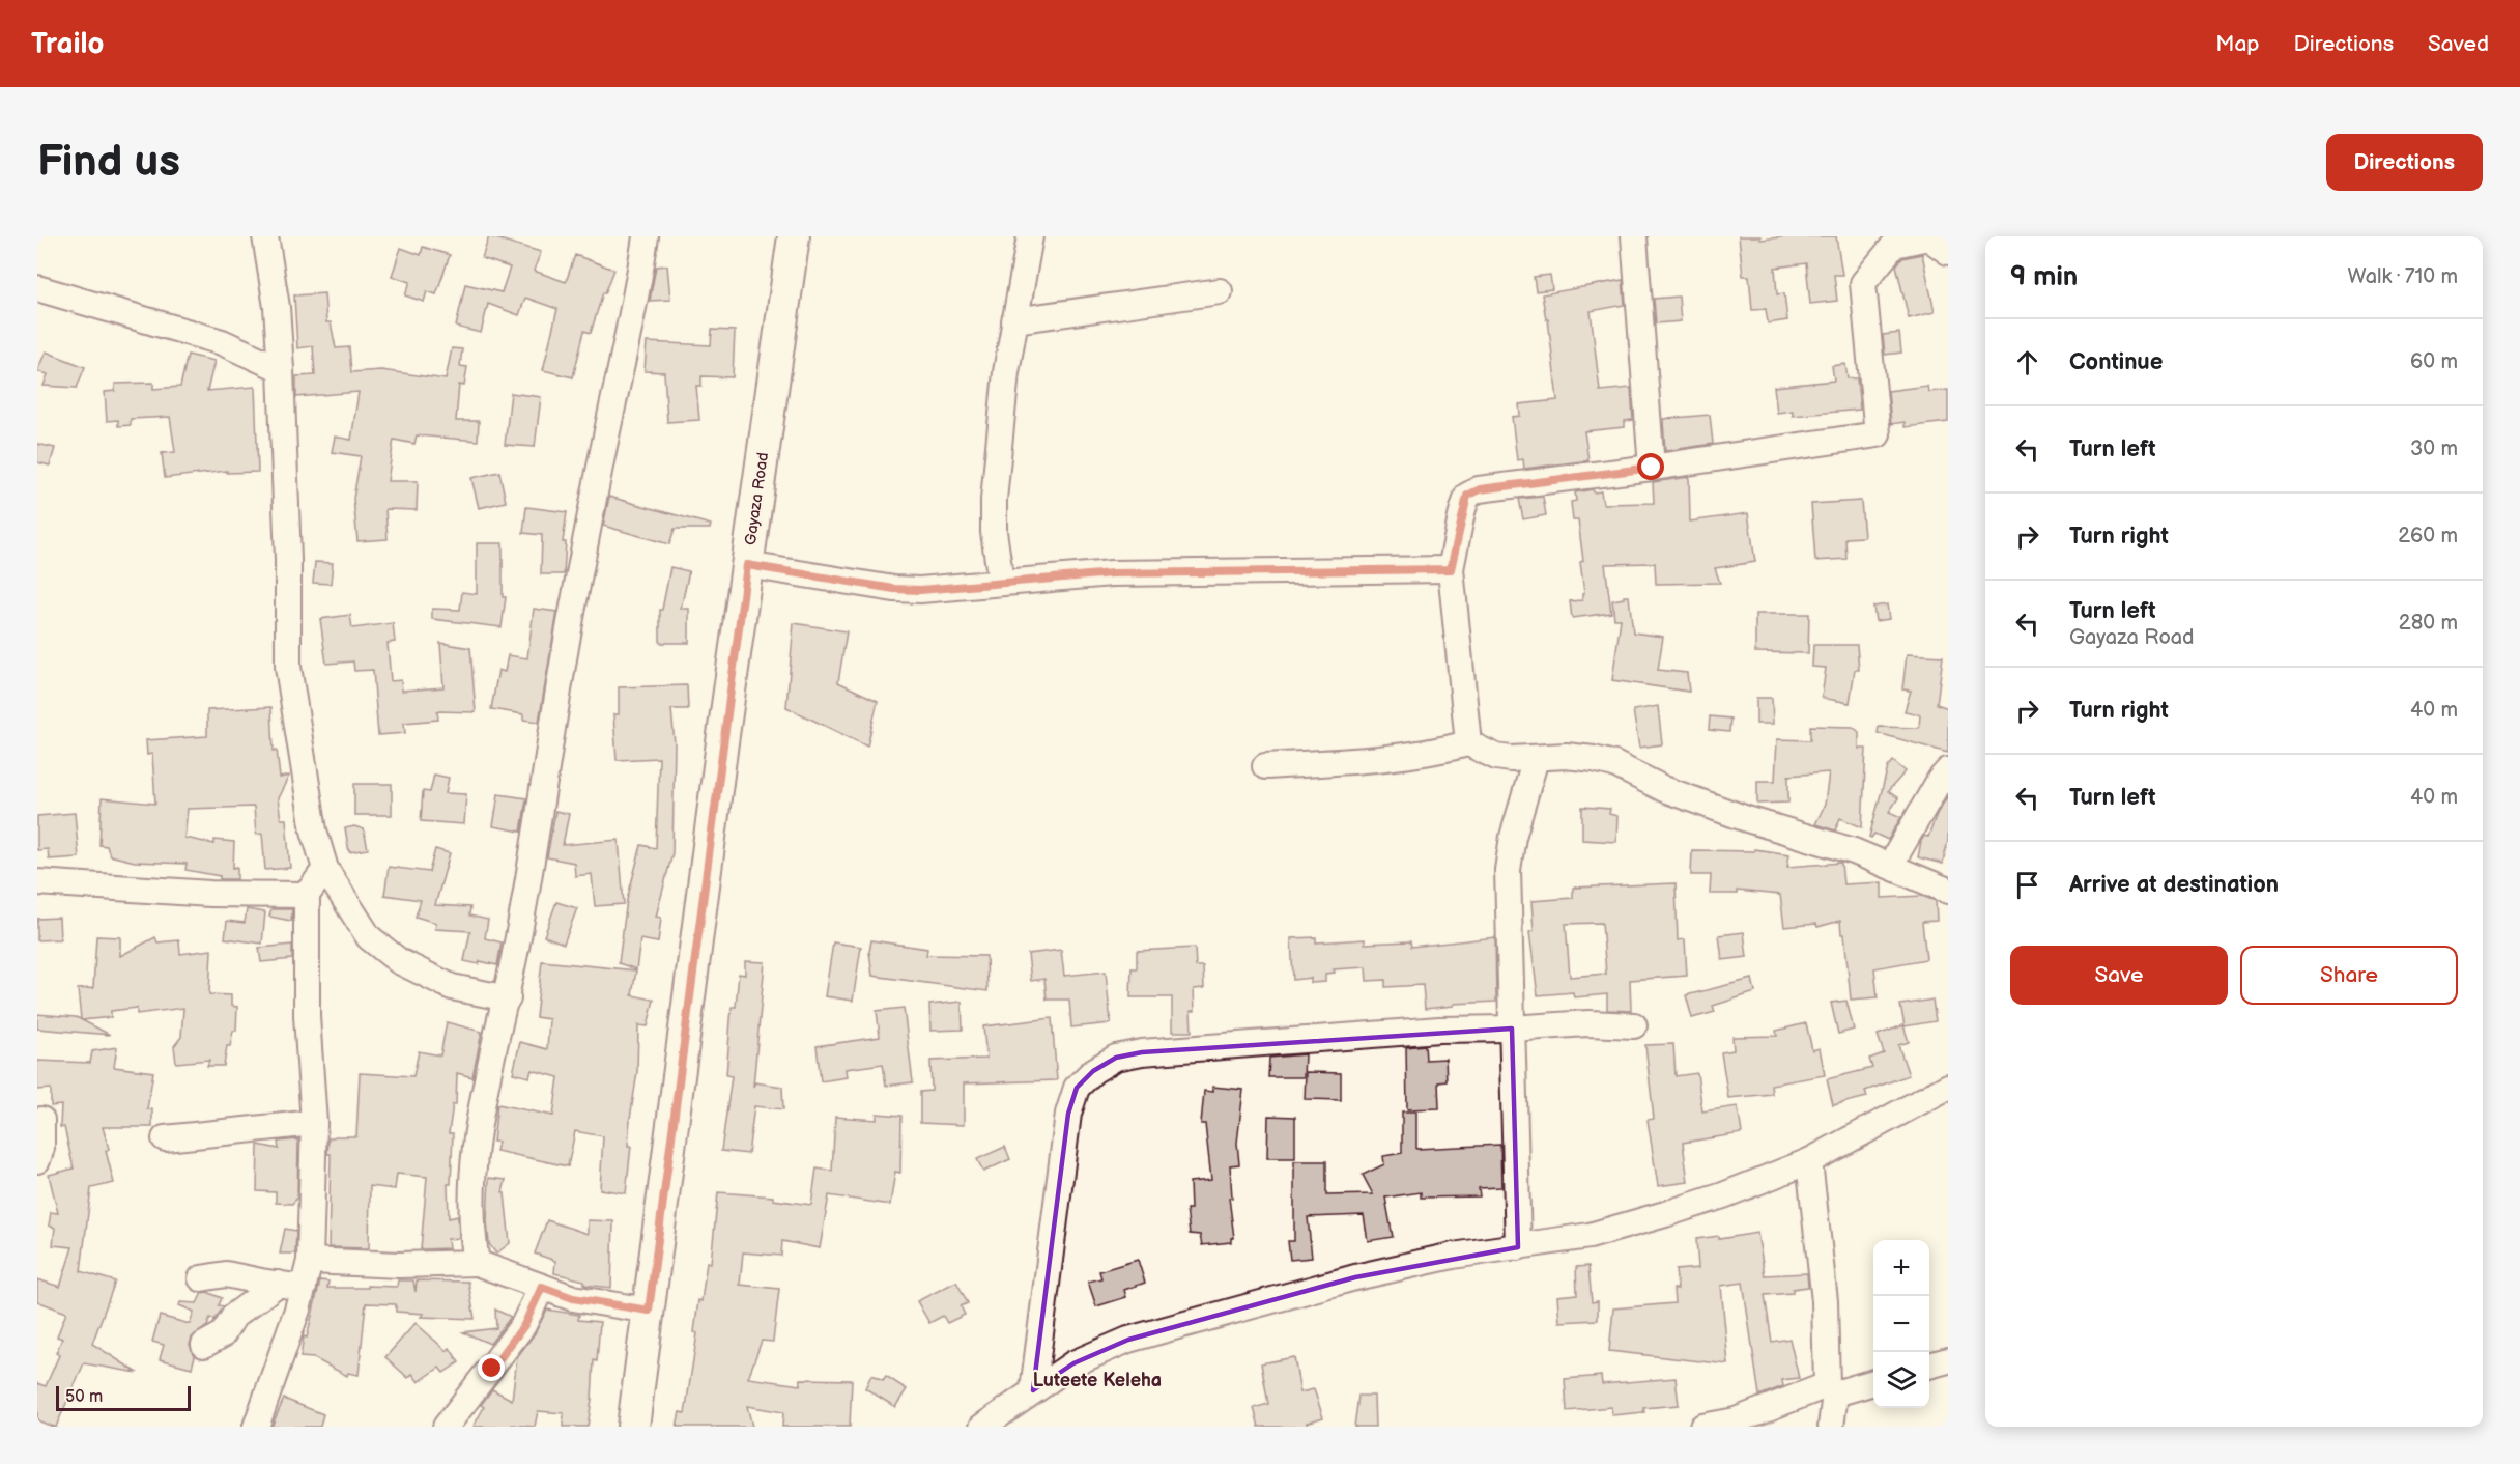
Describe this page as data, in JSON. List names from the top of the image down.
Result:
{
  "streets": {
    "main road": ["Gayaza Road"]
  },
  "districts": ["Luteete Keleha"],
  "scale_bar": "50 m",
  "page": {
    "header": "Trailo",
    "nav": ["Map", "Directions", "Saved"],
    "buttons": [
      "Directions",
      ["Save", "Share"]
    ],
    "title": "Find us",
    "heading": ["9 min", "Walk · 710 m"],
    "list": [
      ["Continue", "60 m"],
      ["Turn left", "30 m"],
      ["Turn right", "260 m"],
      ["Turn left", "Gayaza Road", "280 m"],
      ["Turn right", "40 m"],
      ["Turn left", "40 m"],
      "Arrive at destination"
    ],
    "map_buttons": ["+", "−"],
    "scale": "50 m"
  }
}
